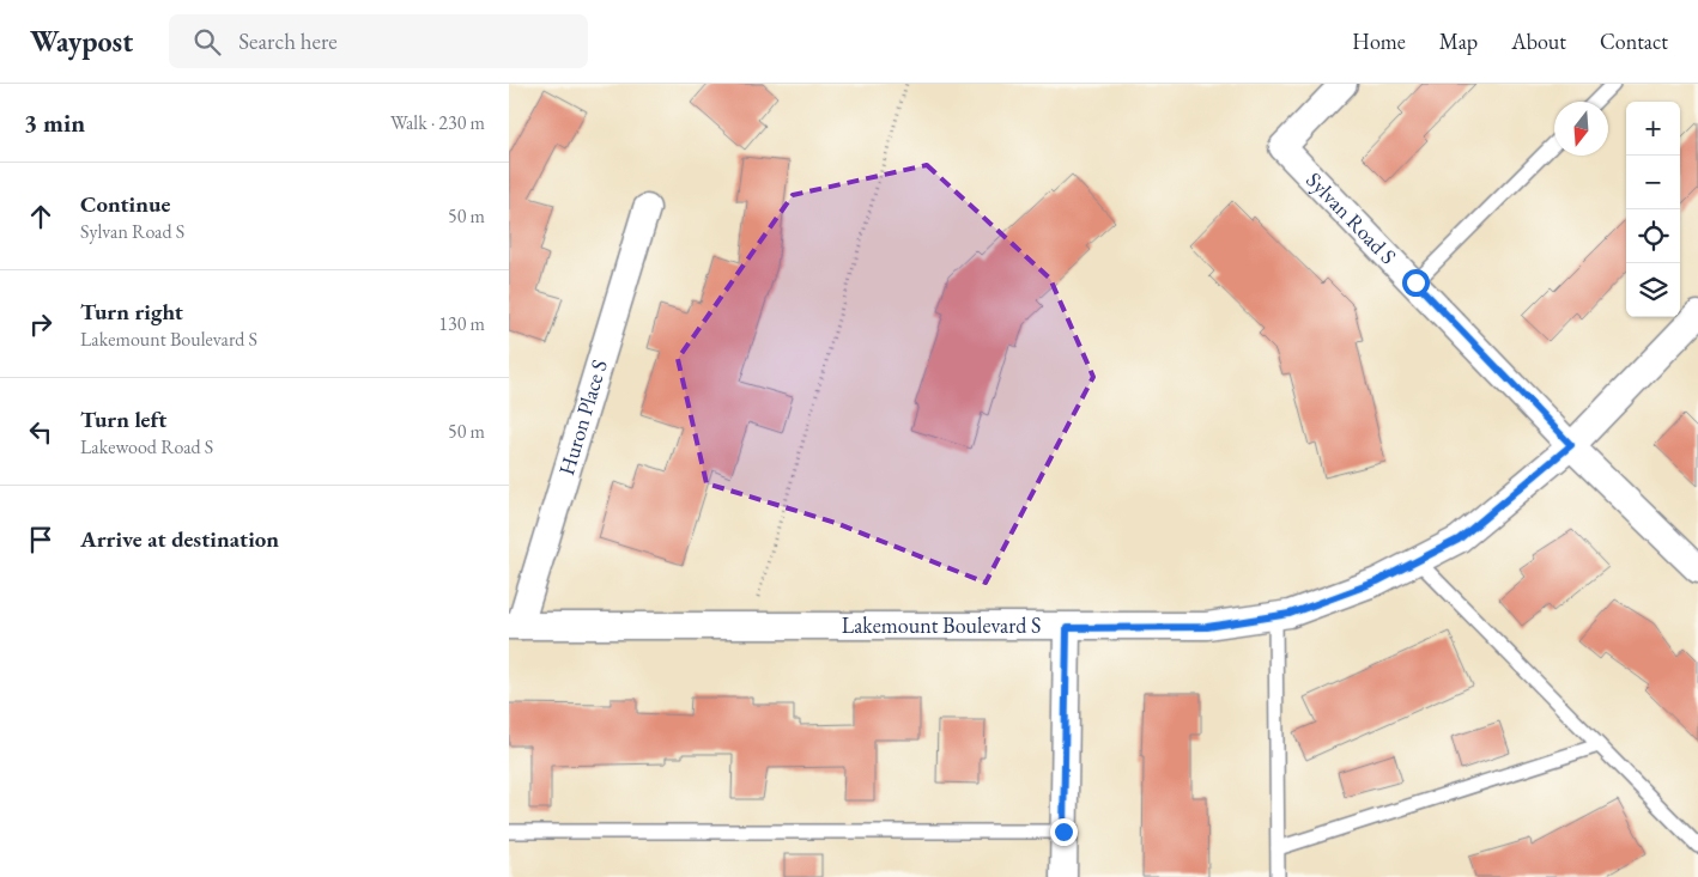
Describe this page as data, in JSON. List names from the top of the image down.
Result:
{
  "streets": {
    "street": ["Sylvan Road S", "Huron Place S", "Lakemount Boulevard S"]
  },
  "crossings": [
    ["Sylvan Road S", "Lakemount Boulevard S"],
    ["Huron Place S", "Lakemount Boulevard S"]
  ],
  "north": "bottom",
  "page": {
    "header": "Waypost",
    "search": "Search here",
    "nav": [
      "Home",
      "Map",
      "About",
      "Contact"
    ],
    "heading": ["3 min", "Walk · 230 m"],
    "map_buttons": ["+", "−"],
    "list": [
      ["Continue", "Sylvan Road S", "50 m"],
      ["Turn right", "Lakemount Boulevard S", "130 m"],
      ["Turn left", "Lakewood Road S", "50 m"],
      "Arrive at destination"
    ]
  }
}
